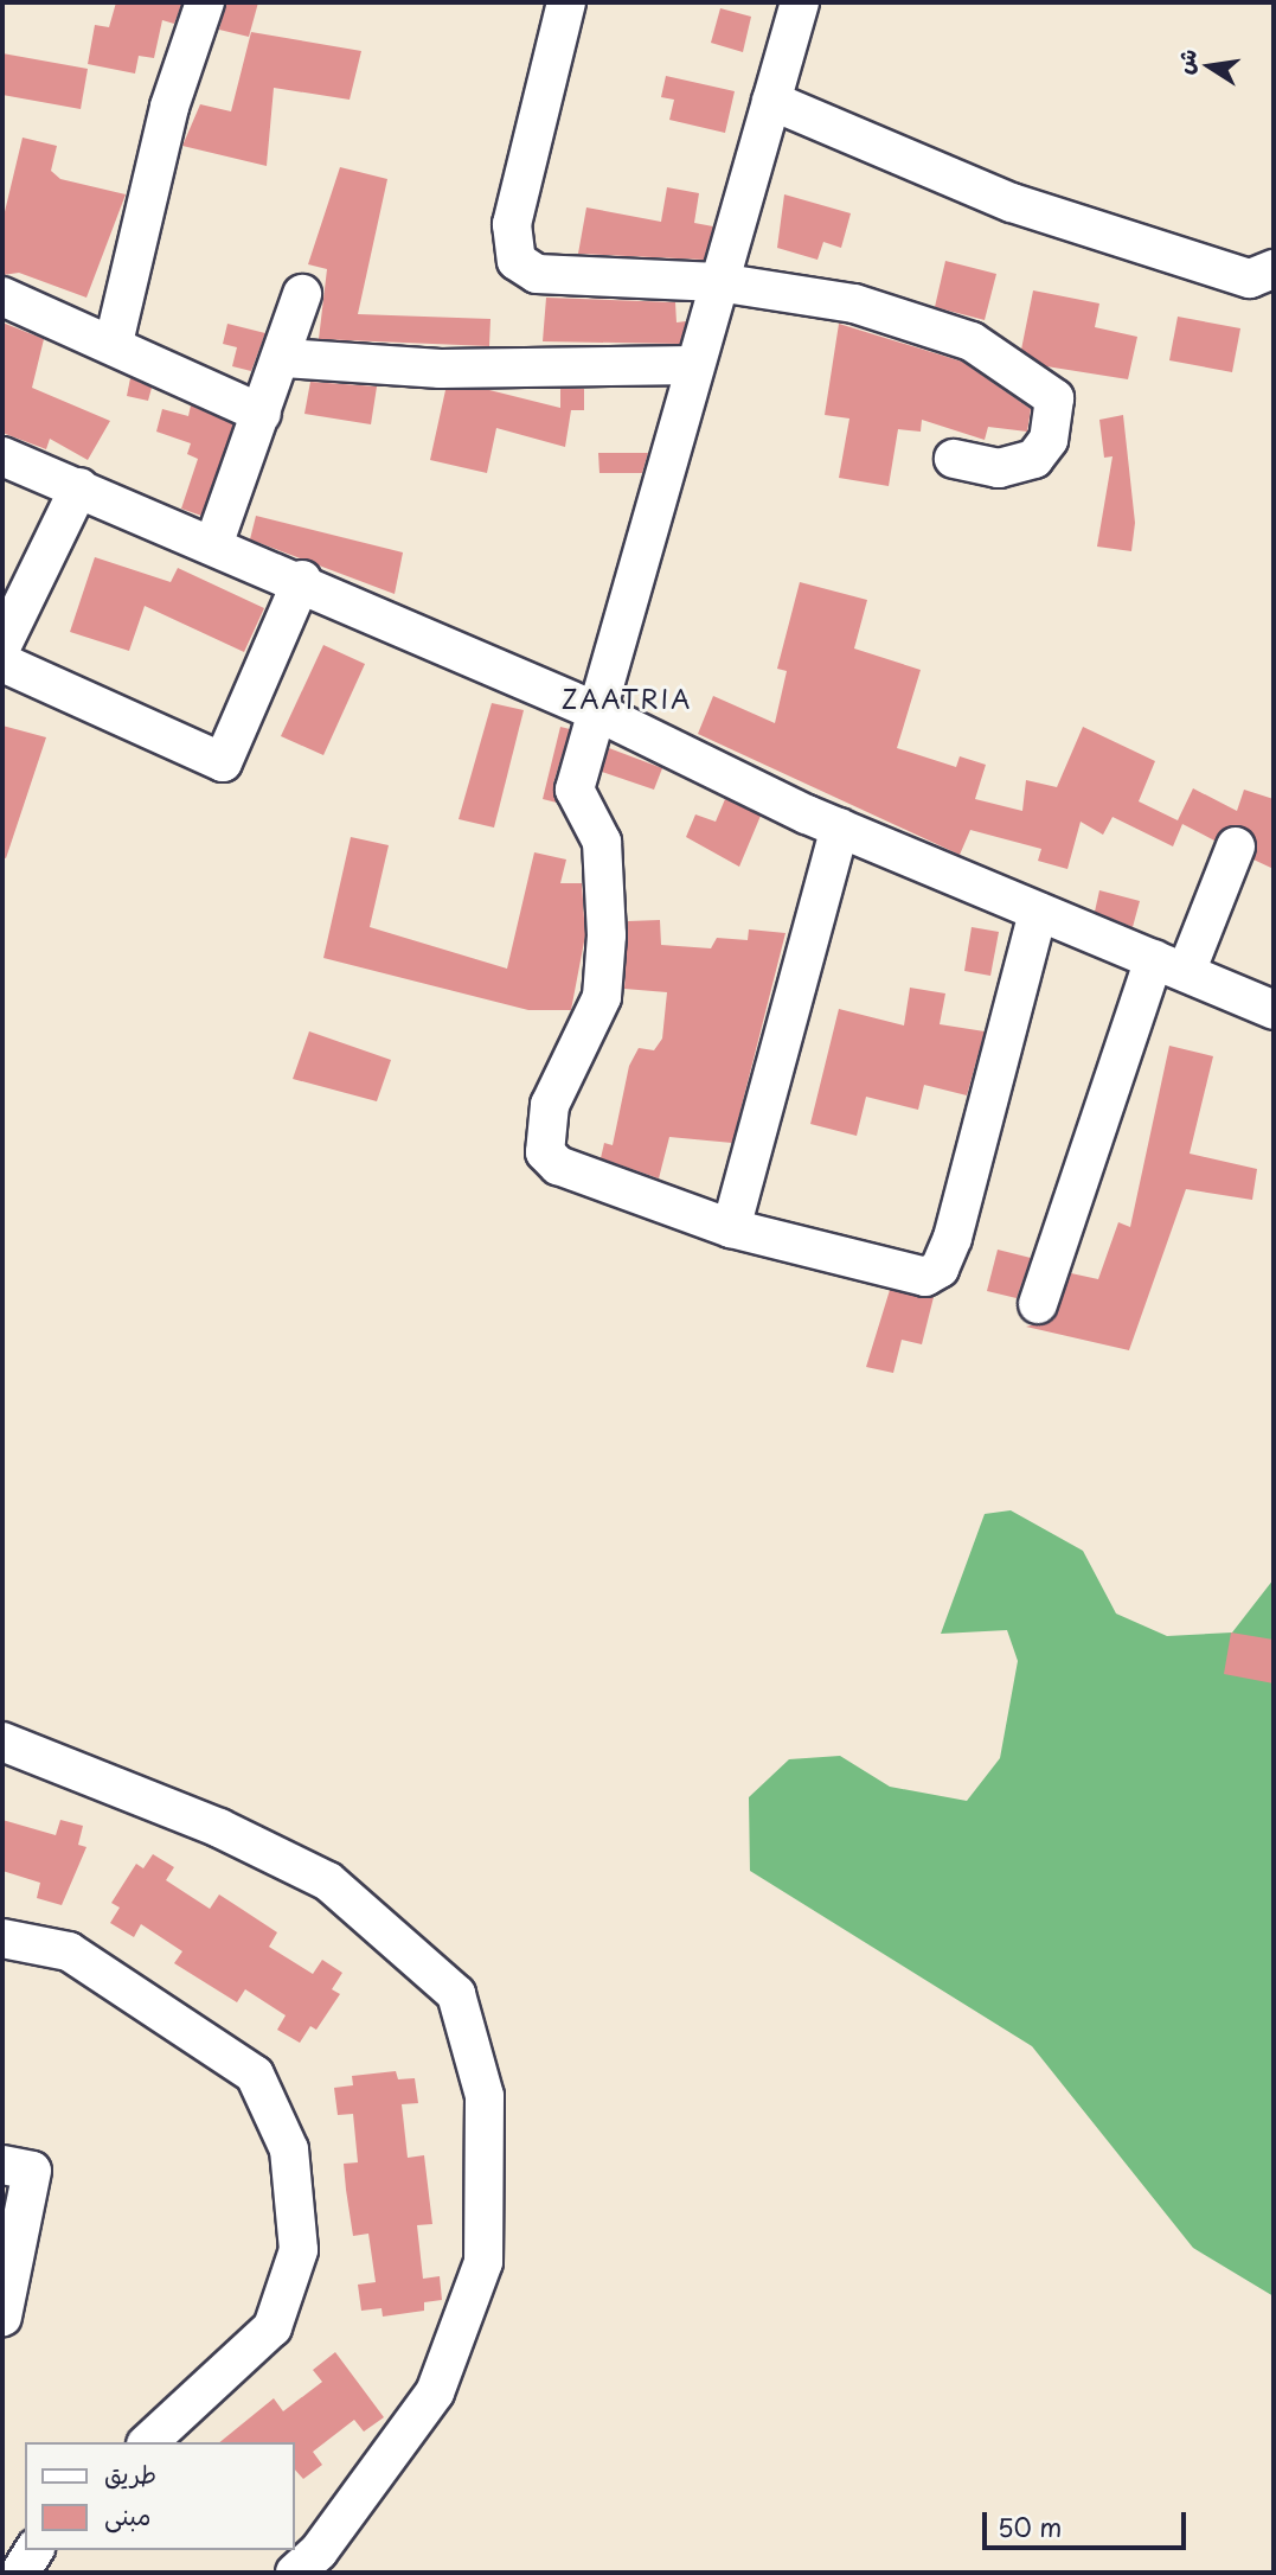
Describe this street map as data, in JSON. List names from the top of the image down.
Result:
{
  "districts": ["ZAATRIA"],
  "legend": ["طريق", "مبنى"],
  "scale_bar": "50 m",
  "north": "left"
}
